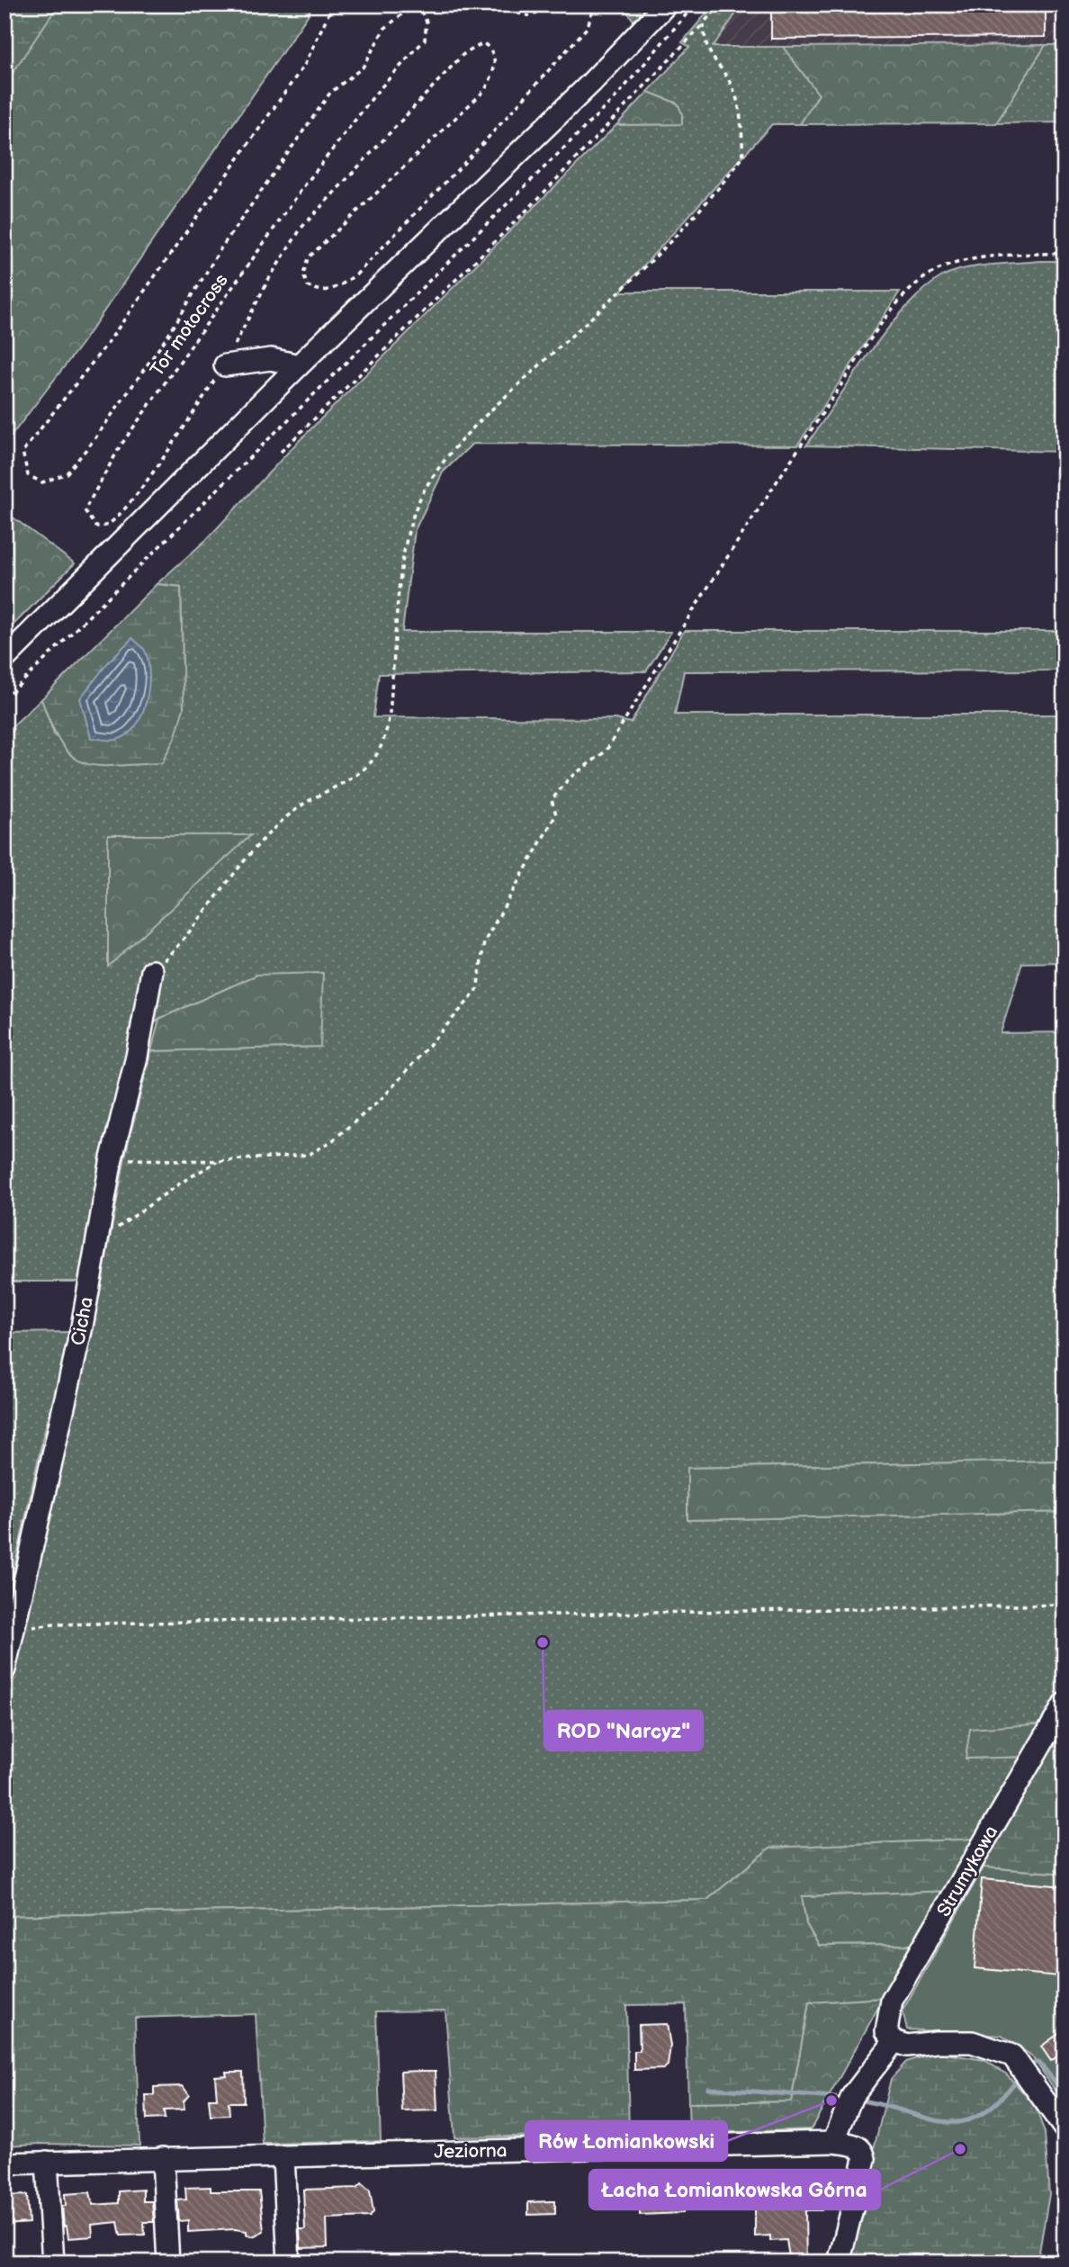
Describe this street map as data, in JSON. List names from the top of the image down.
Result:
{
  "streets": {
    "street": ["Cicha", "Strumykowa", "Jeziorna"],
    "path": ["Tor motocross"]
  },
  "places": ["ROD \"Narcyz\"", "Rów Łomiankowski", "Łacha Łomiankowska Górna"]
}
